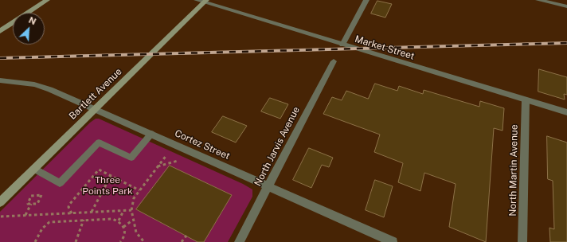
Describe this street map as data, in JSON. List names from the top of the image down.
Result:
{
  "streets": {
    "main road": ["Bartlett Avenue"],
    "street": [
      "Market Street",
      "Cortez Street",
      "North Jarvis Avenue",
      "North Martin Avenue"
    ]
  },
  "crossings": [
    ["Market Street", "Bartlett Avenue"],
    ["Market Street", "North Martin Avenue"],
    ["Bartlett Avenue", "Cortez Street"],
    ["Cortez Street", "North Jarvis Avenue"]
  ],
  "parks": ["Three Points Park"],
  "north": "top right"
}
